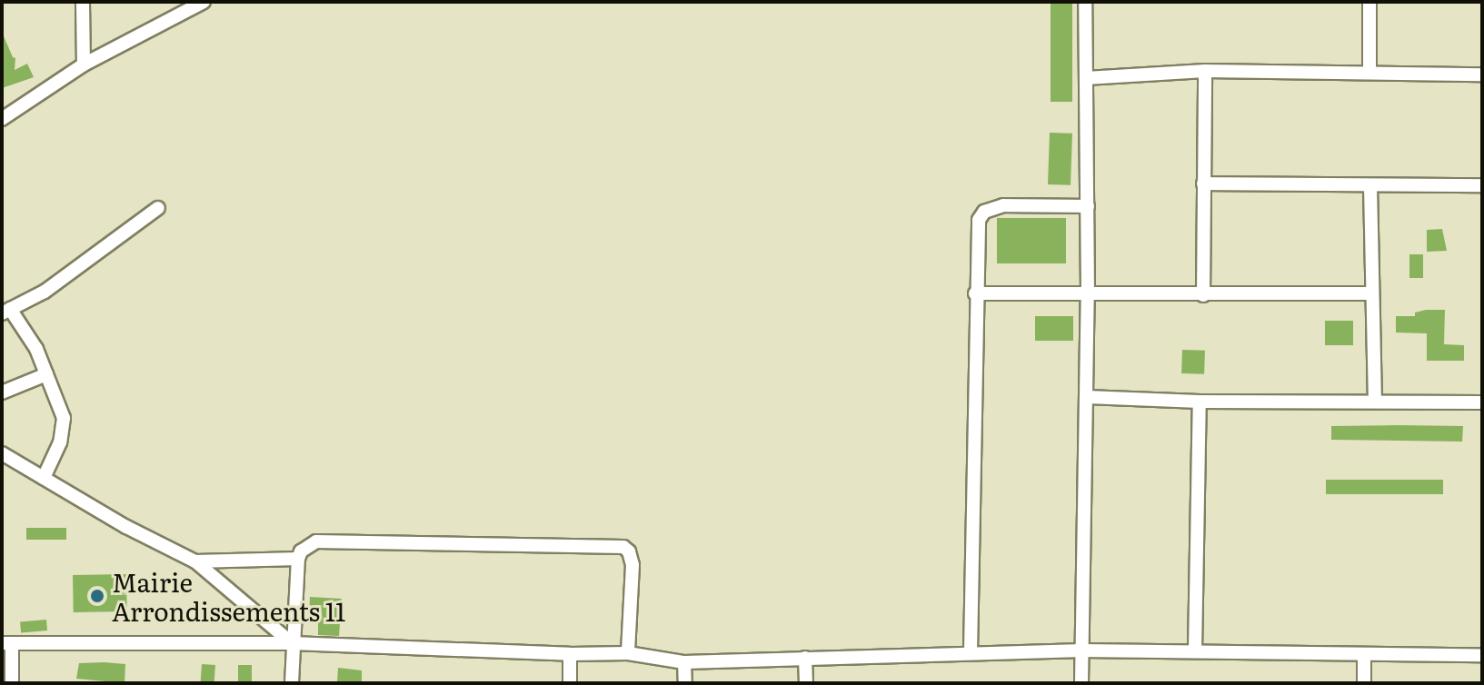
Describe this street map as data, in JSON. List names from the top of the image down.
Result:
{
  "places": ["Mairie Arrondissements 11"]
}
